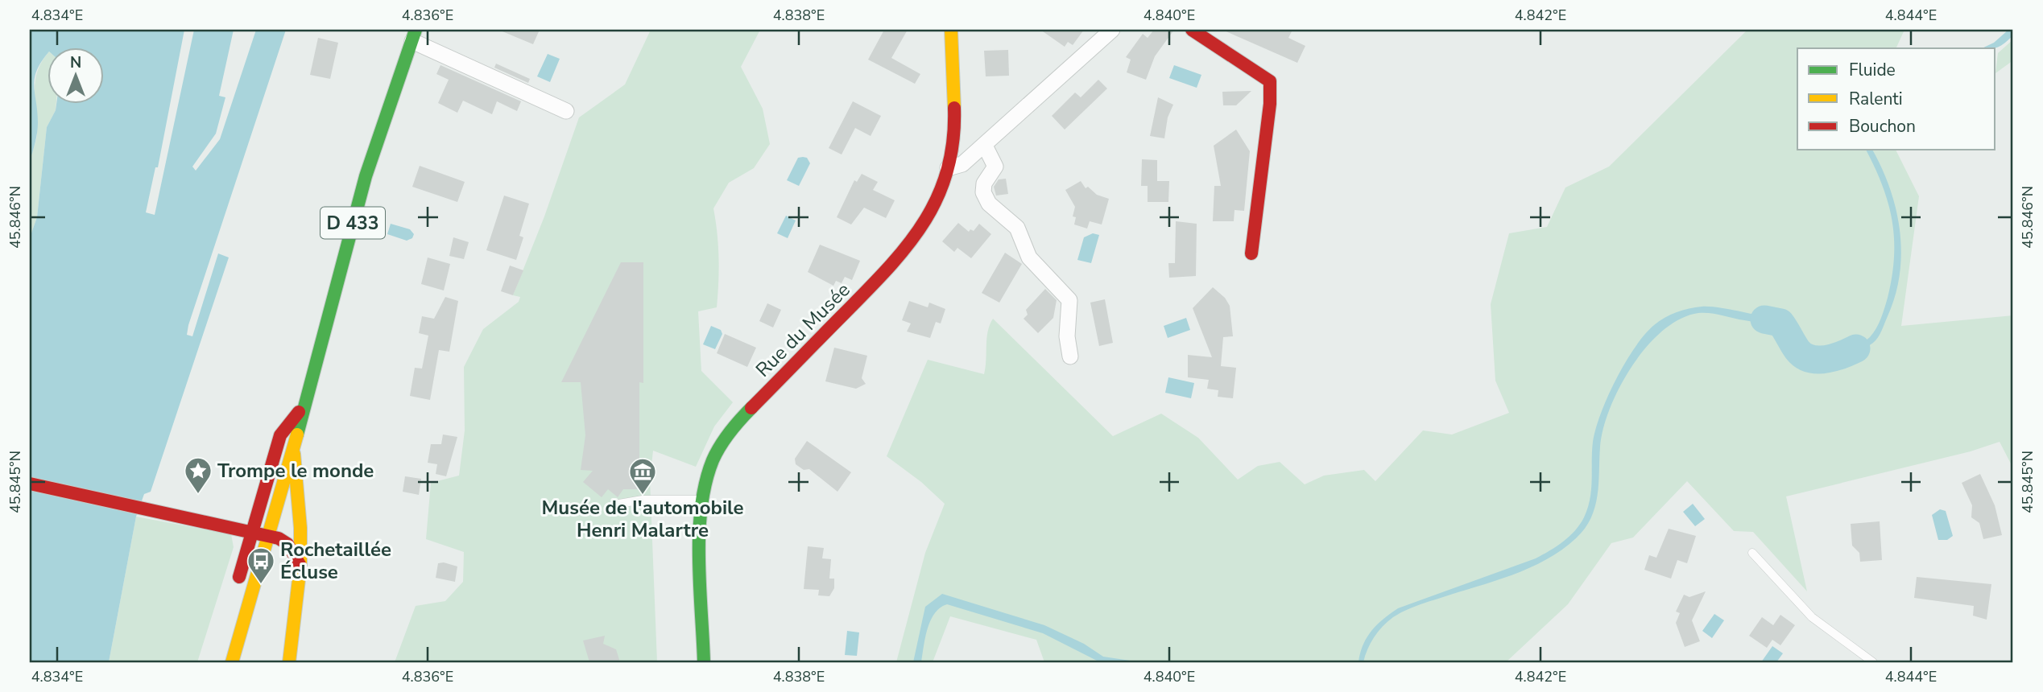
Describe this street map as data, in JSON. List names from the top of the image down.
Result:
{
  "streets": {
    "street": ["D 433", "Rue du Musée"]
  },
  "places": {
    "place": ["Trompe le monde"],
    "museum": ["Musée de l'automobile Henri Malartre"],
    "bus stop": ["Rochetaillée Écluse"]
  },
  "legend": ["Fluide", "Ralenti", "Bouchon"],
  "north": "top",
  "coordinates": [
    "4.834°E",
    "4.836°E",
    "4.838°E",
    "4.840°E",
    "4.842°E",
    "4.844°E",
    "45.846°N",
    "45.845°N"
  ]
}
